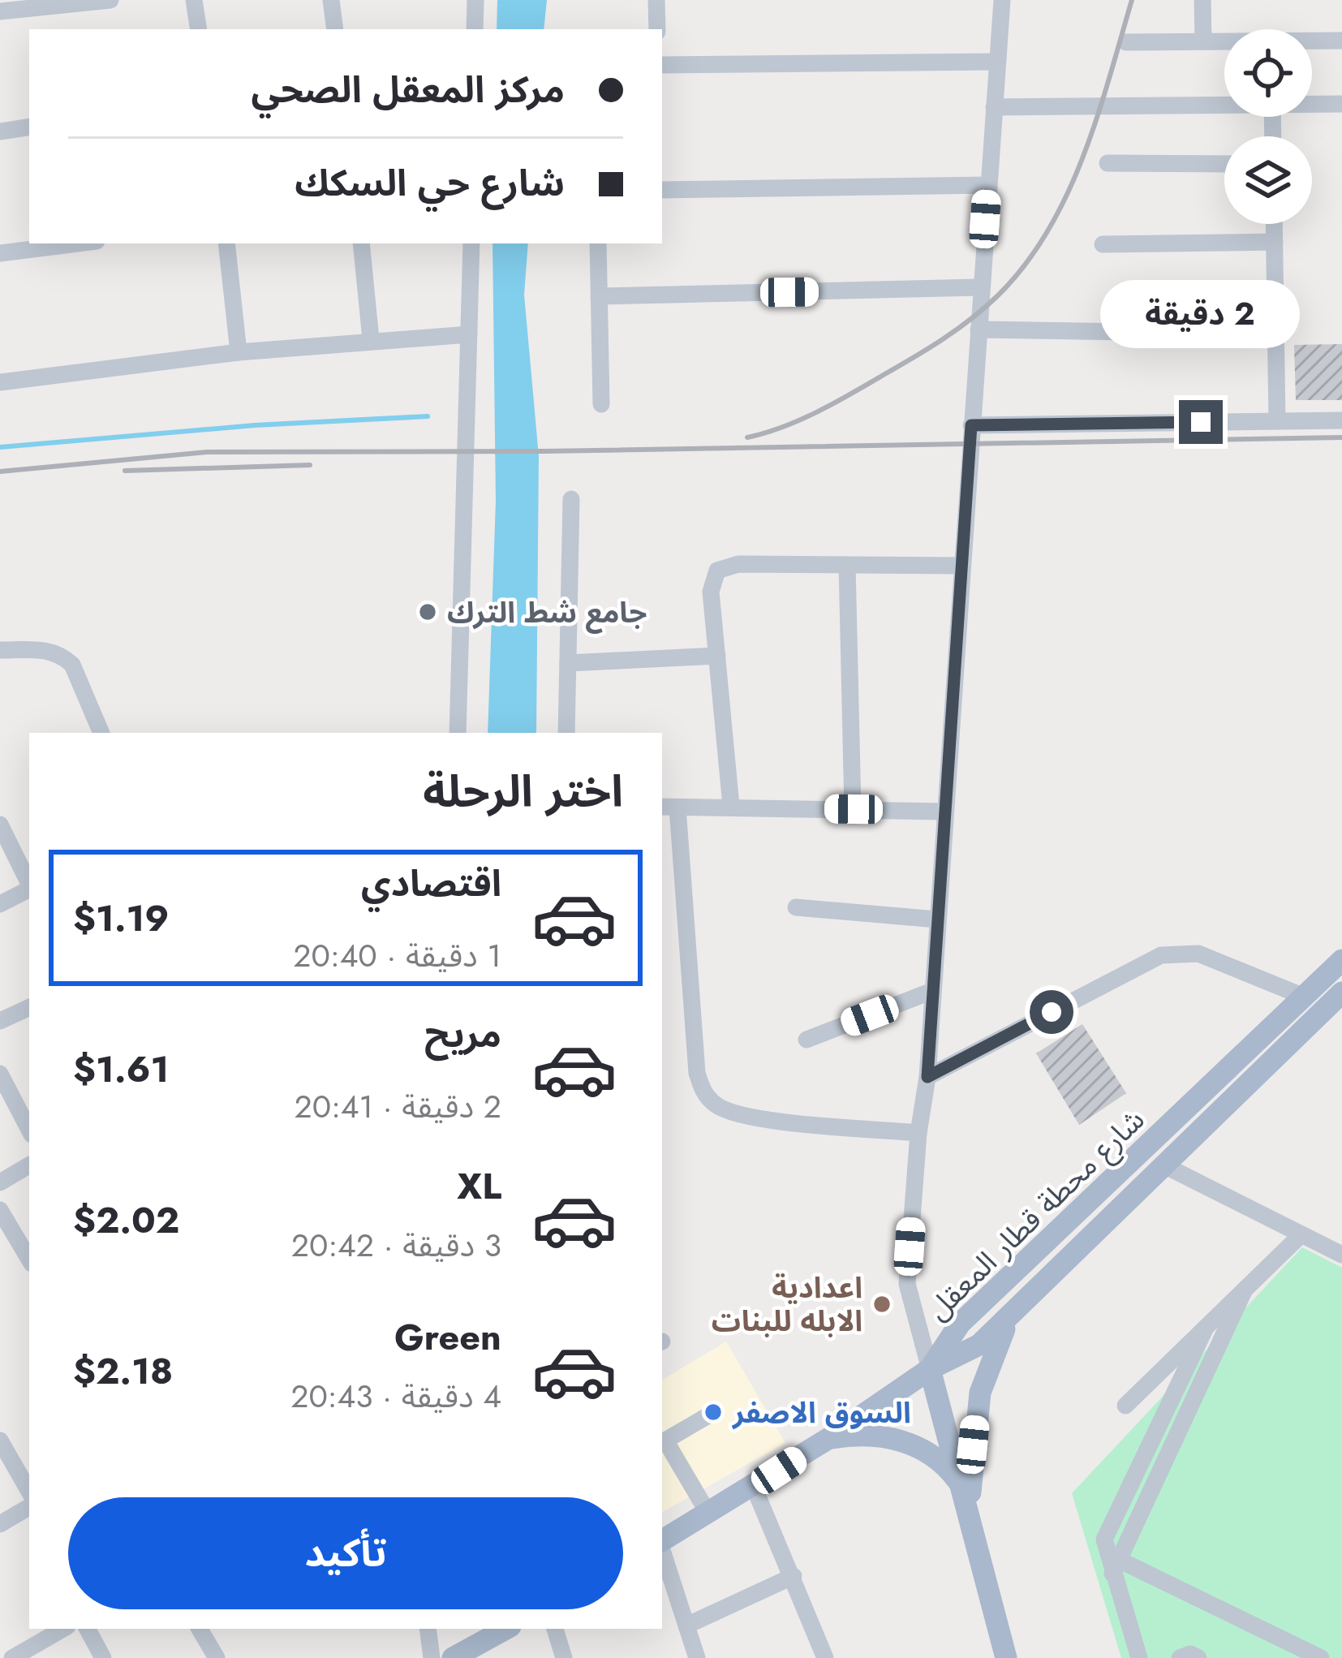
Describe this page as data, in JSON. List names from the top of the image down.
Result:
{
  "streets": {
    "main road": ["شارع محطة قطار المعقل"]
  },
  "places": ["جامع شط الترك", "اعدادية الابله للبنات", "السوق الاصفر"],
  "page": {
    "banner": ["مركز المعقل الصحي", "شارع حي السكك"],
    "bubble": "2 دقيقة",
    "heading": "اختر الرحلة",
    "list": [
      {
        "name": "اقتصادي",
        "note": "1 دقيقة · 20:40",
        "value": "$1.19"
      },
      {
        "name": "مريح",
        "note": "2 دقيقة · 20:41",
        "value": "$1.61"
      },
      {
        "name": "XL",
        "note": "3 دقيقة · 20:42",
        "value": "$2.02"
      },
      {
        "name": "Green",
        "note": "4 دقيقة · 20:43",
        "value": "$2.18"
      }
    ],
    "buttons": "تأكيد"
  }
}
